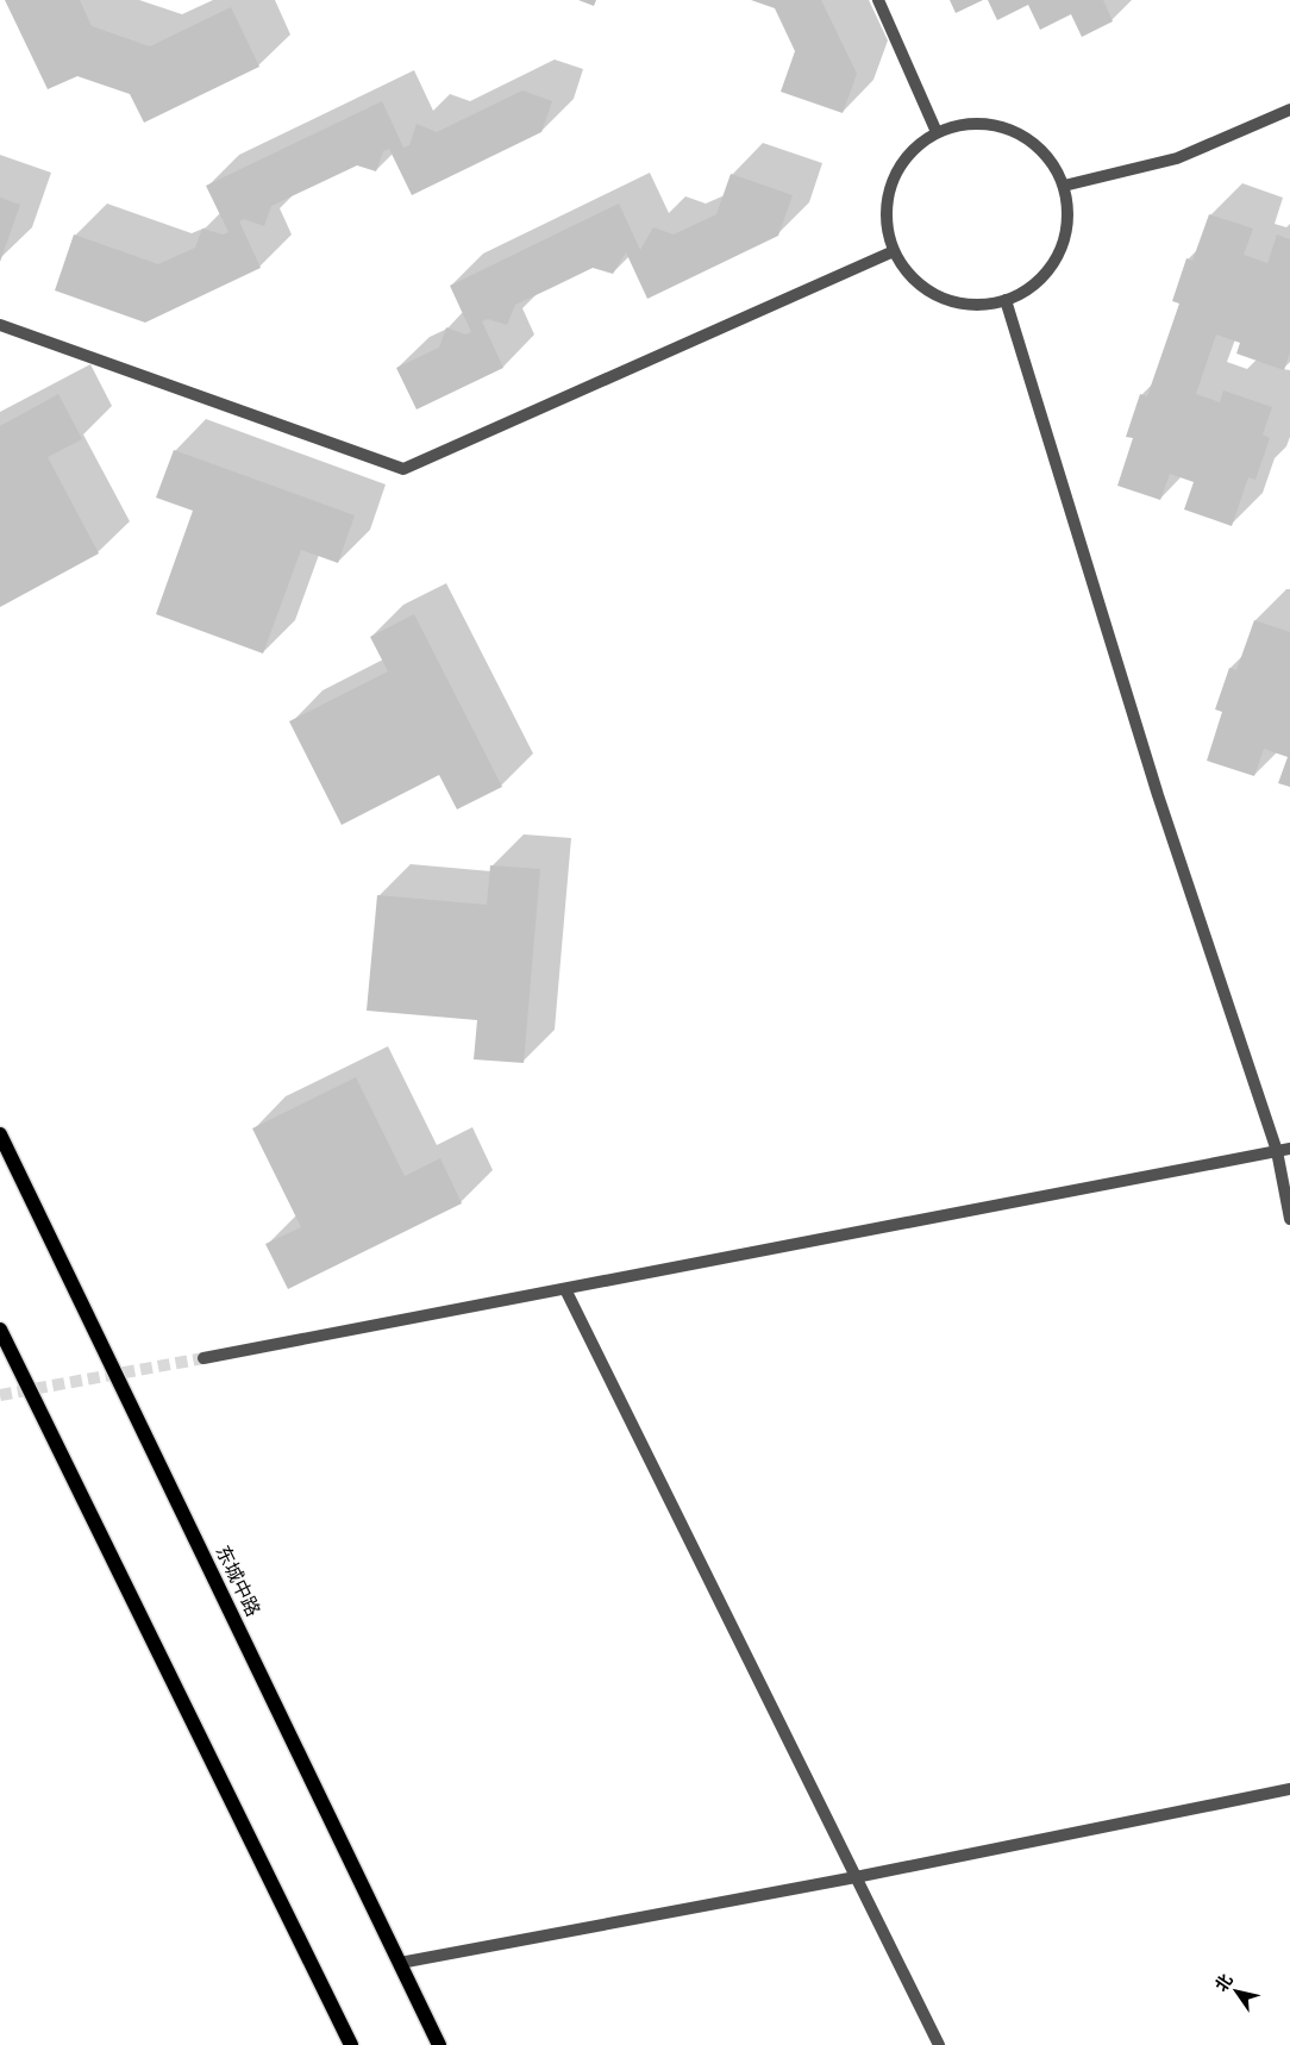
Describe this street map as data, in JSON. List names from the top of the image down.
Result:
{
  "streets": {
    "main road": ["东城中路"]
  },
  "north": "top left"
}
